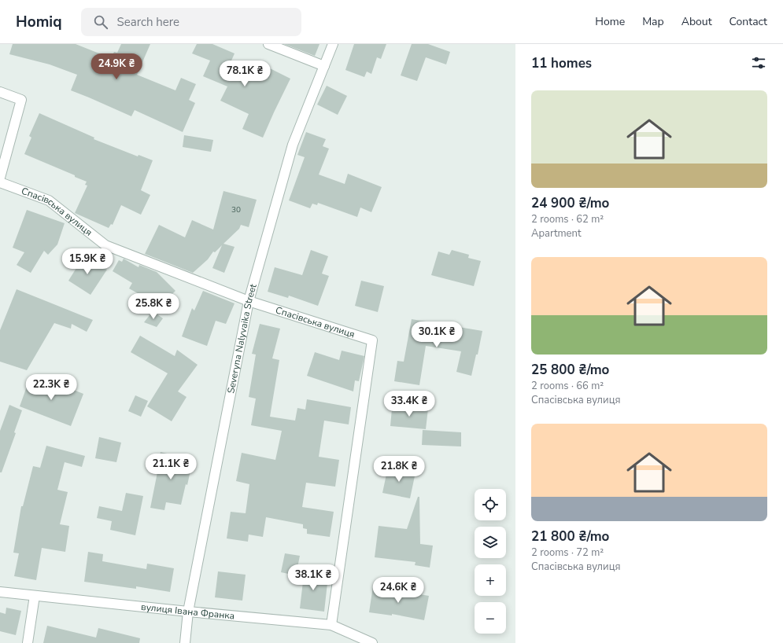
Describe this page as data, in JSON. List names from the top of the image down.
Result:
{
  "streets": {
    "street": ["Спасівська вулиця", "Severyna Nalyvaika Street", "вулиця Івана Франка"]
  },
  "crossings": [
    ["Спасівська вулиця", "Severyna Nalyvaika Street"],
    ["Спасівська вулиця", "вулиця Івана Франка"],
    ["Severyna Nalyvaika Street", "вулиця Івана Франка"]
  ],
  "house_numbers": ["30"],
  "page": {
    "header": "Homiq",
    "search": "Search here",
    "nav": [
      "Home",
      "Map",
      "About",
      "Contact"
    ],
    "heading": "11 homes",
    "price": [
      "24.9K ₴",
      "78.1K ₴",
      "15.9K ₴",
      "25.8K ₴",
      "30.1K ₴",
      "22.3K ₴",
      "33.4K ₴",
      "21.1K ₴",
      "21.8K ₴",
      "38.1K ₴",
      "24.6K ₴"
    ],
    "list": [
      {
        "name": "24 900 ₴/mo",
        "note": "2 rooms · 62 m² · Apartment"
      },
      {
        "name": "25 800 ₴/mo",
        "note": "2 rooms · 66 m² · Спасівська вулиця"
      },
      {
        "name": "21 800 ₴/mo",
        "note": "2 rooms · 72 m² · Спасівська вулиця"
      }
    ],
    "map_buttons": ["+", "−"]
  }
}
